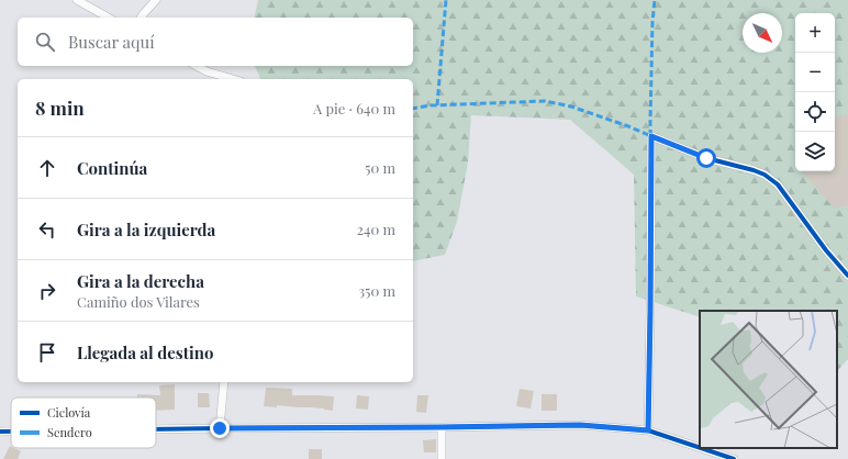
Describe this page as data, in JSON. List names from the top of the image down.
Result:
{
  "legend": ["Ciclovía", "Sendero"],
  "north": "bottom right",
  "page": {
    "map_buttons": ["+", "−"],
    "search": "Buscar aquí",
    "heading": ["8 min", "A pie · 640 m"],
    "list": [
      ["Continúa", "50 m"],
      ["Gira a la izquierda", "240 m"],
      ["Gira a la derecha", "Camiño dos Vilares", "350 m"],
      "Llegada al destino"
    ]
  }
}
